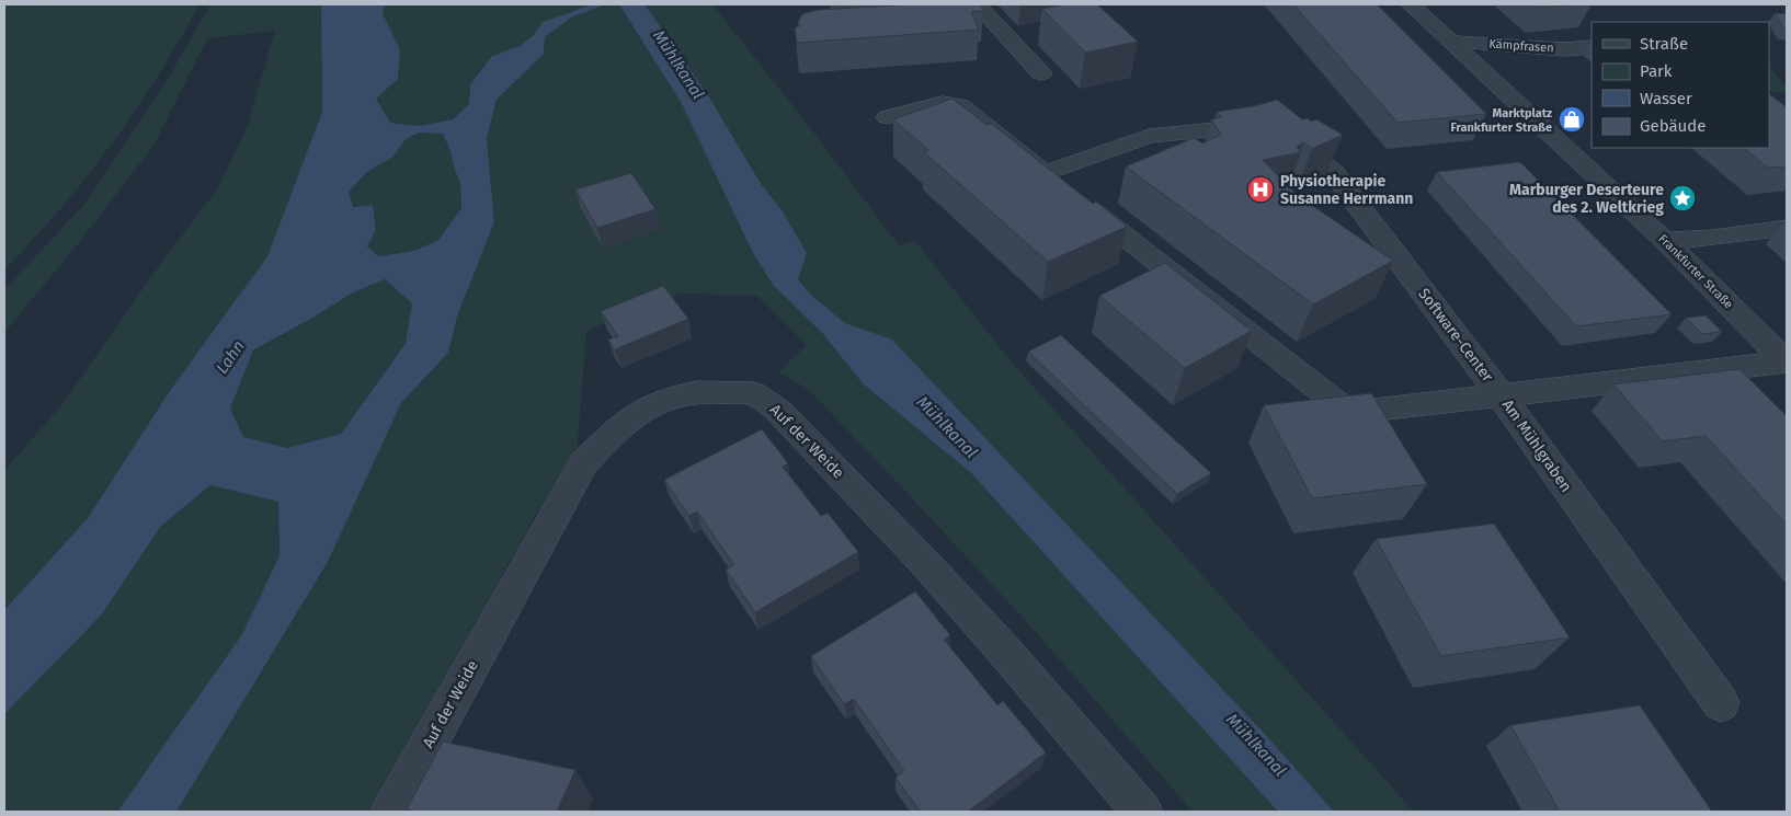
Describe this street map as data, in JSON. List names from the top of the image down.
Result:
{
  "streets": {
    "street": [
      "Kämpfrasen",
      "Frankfurter Straße",
      "Software-Center",
      "Auf der Weide",
      "Am Mühlgraben"
    ]
  },
  "crossings": [
    ["Kämpfrasen", "Frankfurter Straße"],
    ["Frankfurter Straße", "Am Mühlgraben"],
    ["Software-Center", "Am Mühlgraben"]
  ],
  "water": ["Mühlkanal", "Lahn"],
  "places": {
    "shop": ["Marktplatz Frankfurter Straße"],
    "hospital": ["Physiotherapie Susanne Herrmann"],
    "place": ["Marburger Deserteure des 2. Weltkrieg"]
  },
  "legend": [
    "Straße",
    "Park",
    "Wasser",
    "Gebäude"
  ]
}
